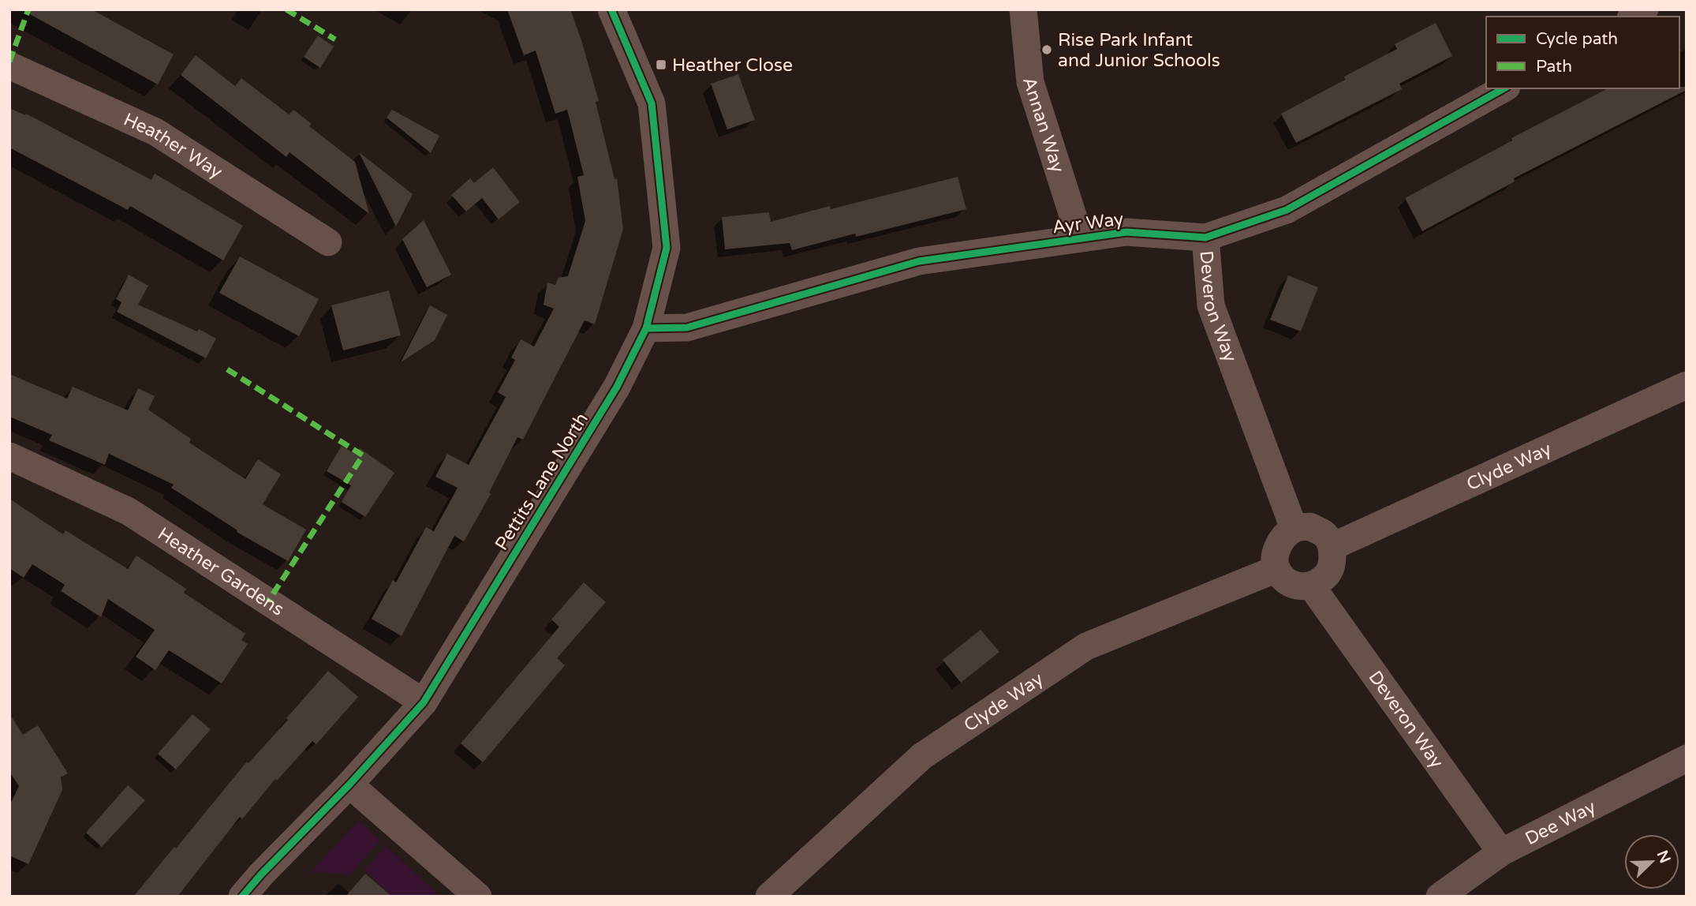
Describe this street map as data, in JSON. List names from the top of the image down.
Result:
{
  "streets": {
    "street": [
      "Annan Way",
      "Heather Way",
      "Ayr Way",
      "Deveron Way",
      "Clyde Way",
      "Pettits Lane North",
      "Heather Gardens",
      "Dee Way"
    ]
  },
  "crossings": [
    ["Annan Way", "Ayr Way"],
    ["Ayr Way", "Deveron Way"],
    ["Ayr Way", "Pettits Lane North"],
    ["Deveron Way", "Clyde Way"],
    ["Deveron Way", "Dee Way"],
    ["Pettits Lane North", "Heather Gardens"]
  ],
  "places": {
    "other": ["Rise Park Infant and Junior Schools"],
    "transit": ["Heather Close"]
  },
  "legend": ["Cycle path", "Path"],
  "north": "top right"
}
